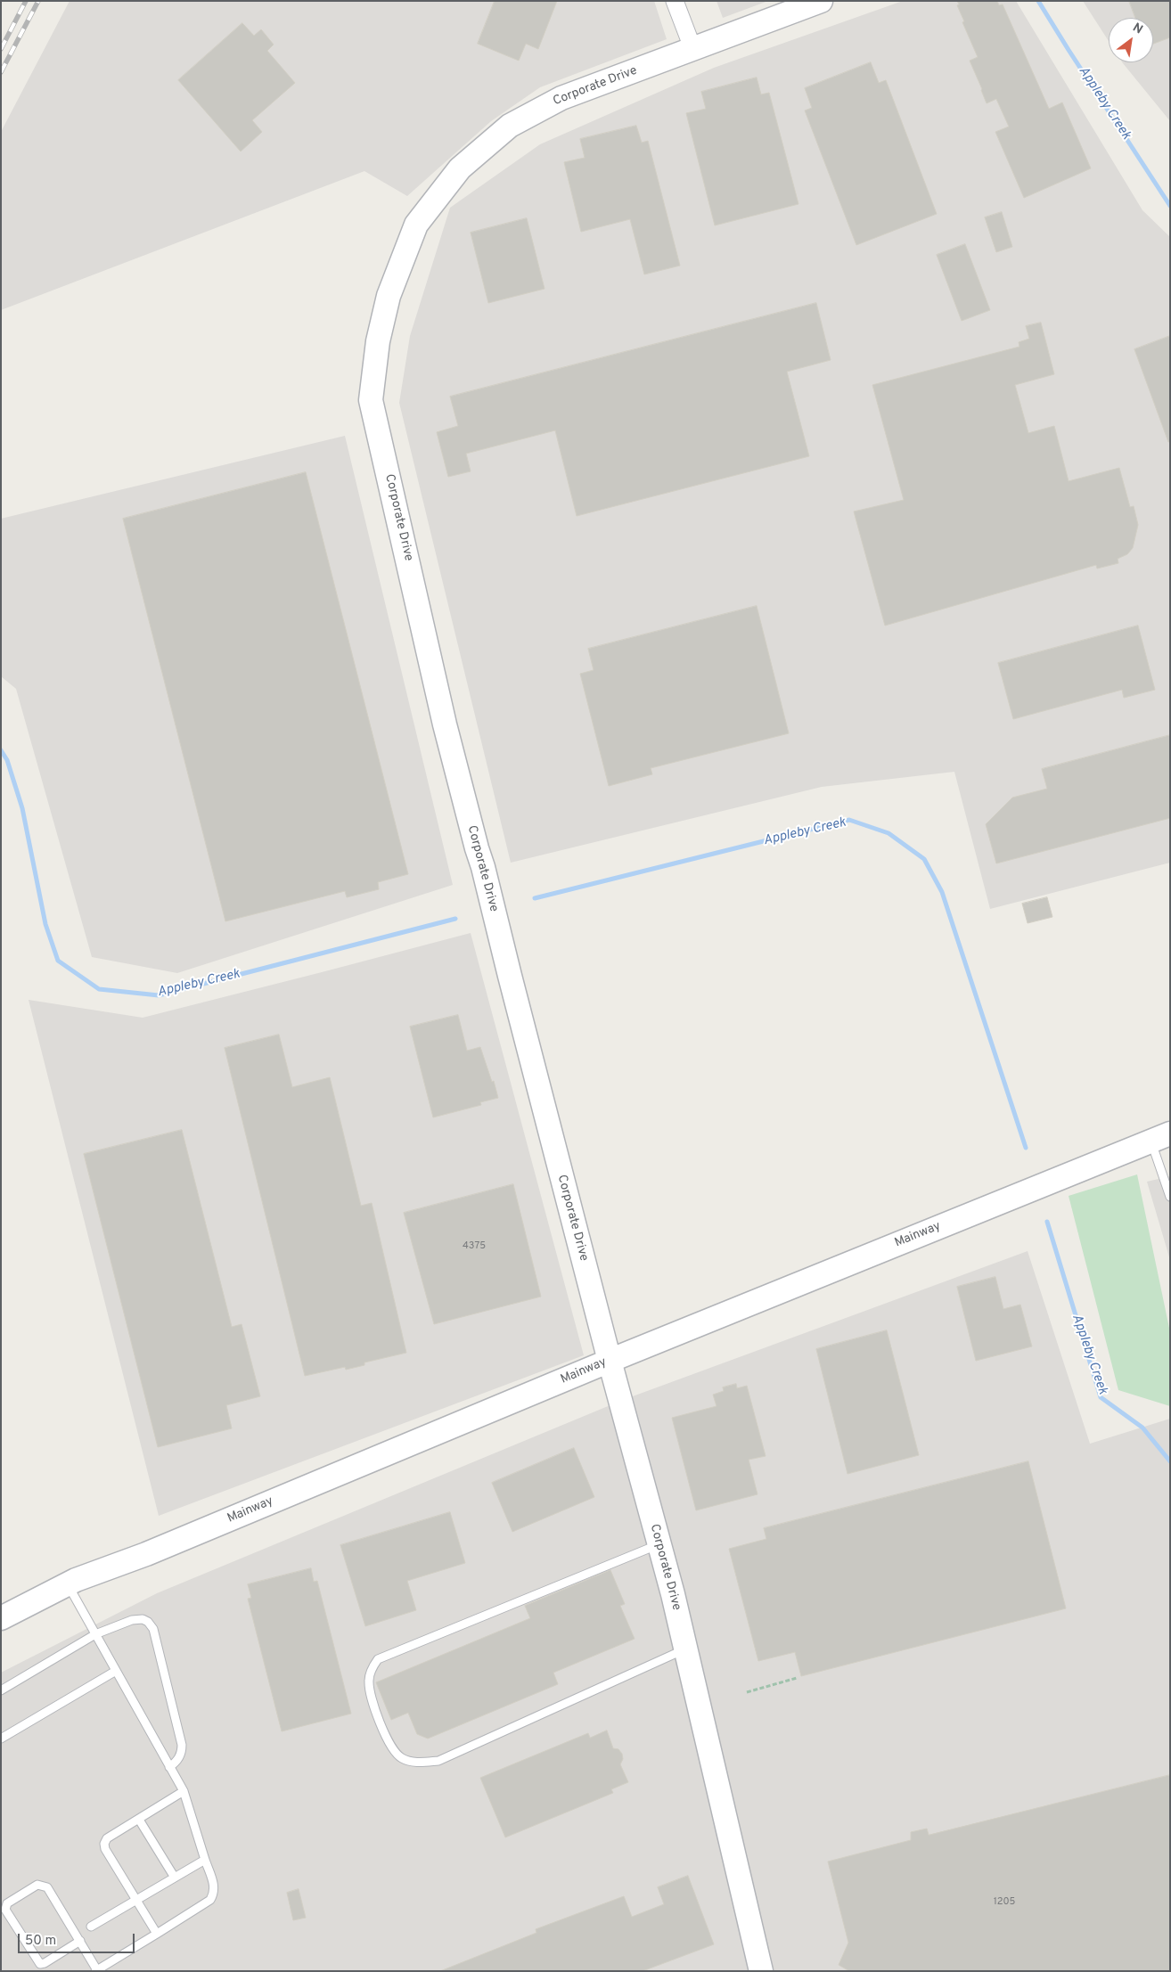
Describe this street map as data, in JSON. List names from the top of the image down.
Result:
{
  "streets": {
    "street": ["Corporate Drive", "Mainway"]
  },
  "crossings": [
    ["Corporate Drive", "Mainway"]
  ],
  "water": ["Appleby Creek"],
  "house_numbers": ["4375", "1205"],
  "scale_bar": "50 m",
  "north": "top right"
}
